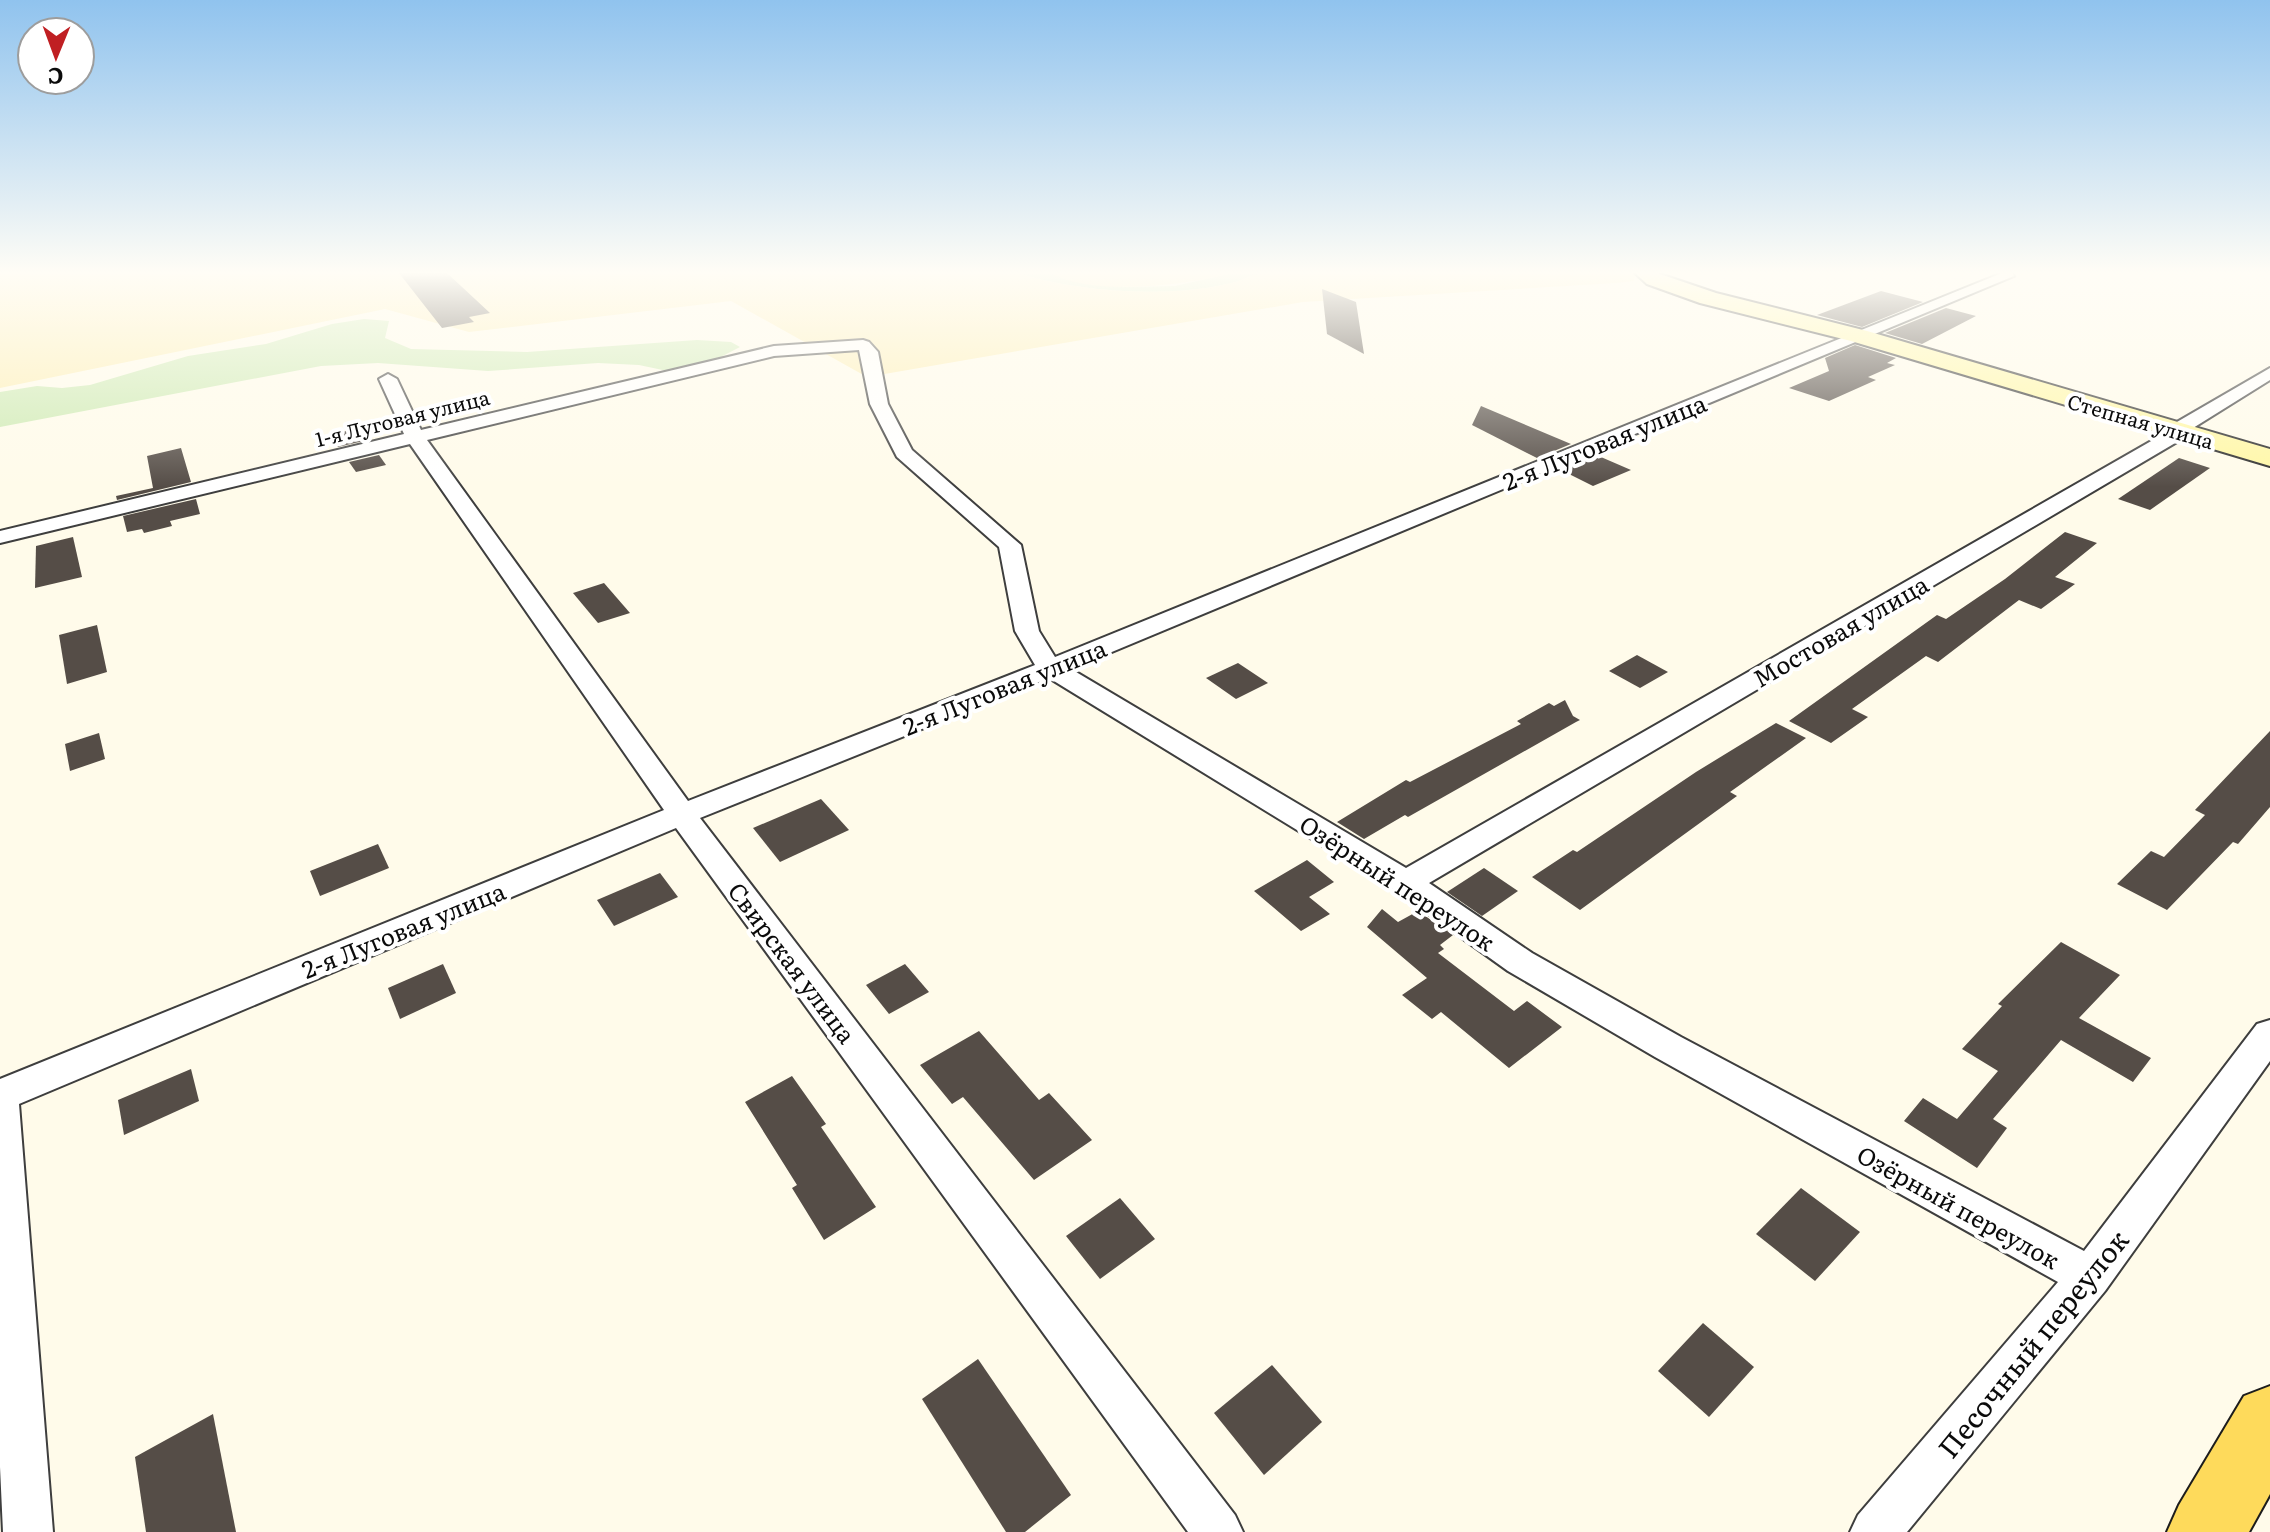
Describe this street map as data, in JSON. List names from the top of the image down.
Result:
{
  "streets": {
    "street": [
      "1-я Луговая улица",
      "Степная улица",
      "2-я Луговая улица",
      "Мостовая улица",
      "Озёрный переулок",
      "Свирская улица",
      "Песочный переулок"
    ]
  },
  "crossings": [
    ["1-я Луговая улица", "Озёрный переулок"],
    ["1-я Луговая улица", "Свирская улица"],
    ["Степная улица", "Мостовая улица"],
    ["2-я Луговая улица", "Озёрный переулок"],
    ["2-я Луговая улица", "Свирская улица"],
    ["Мостовая улица", "Озёрный переулок"],
    ["Озёрный переулок", "Песочный переулок"]
  ],
  "north": "bottom"
}
